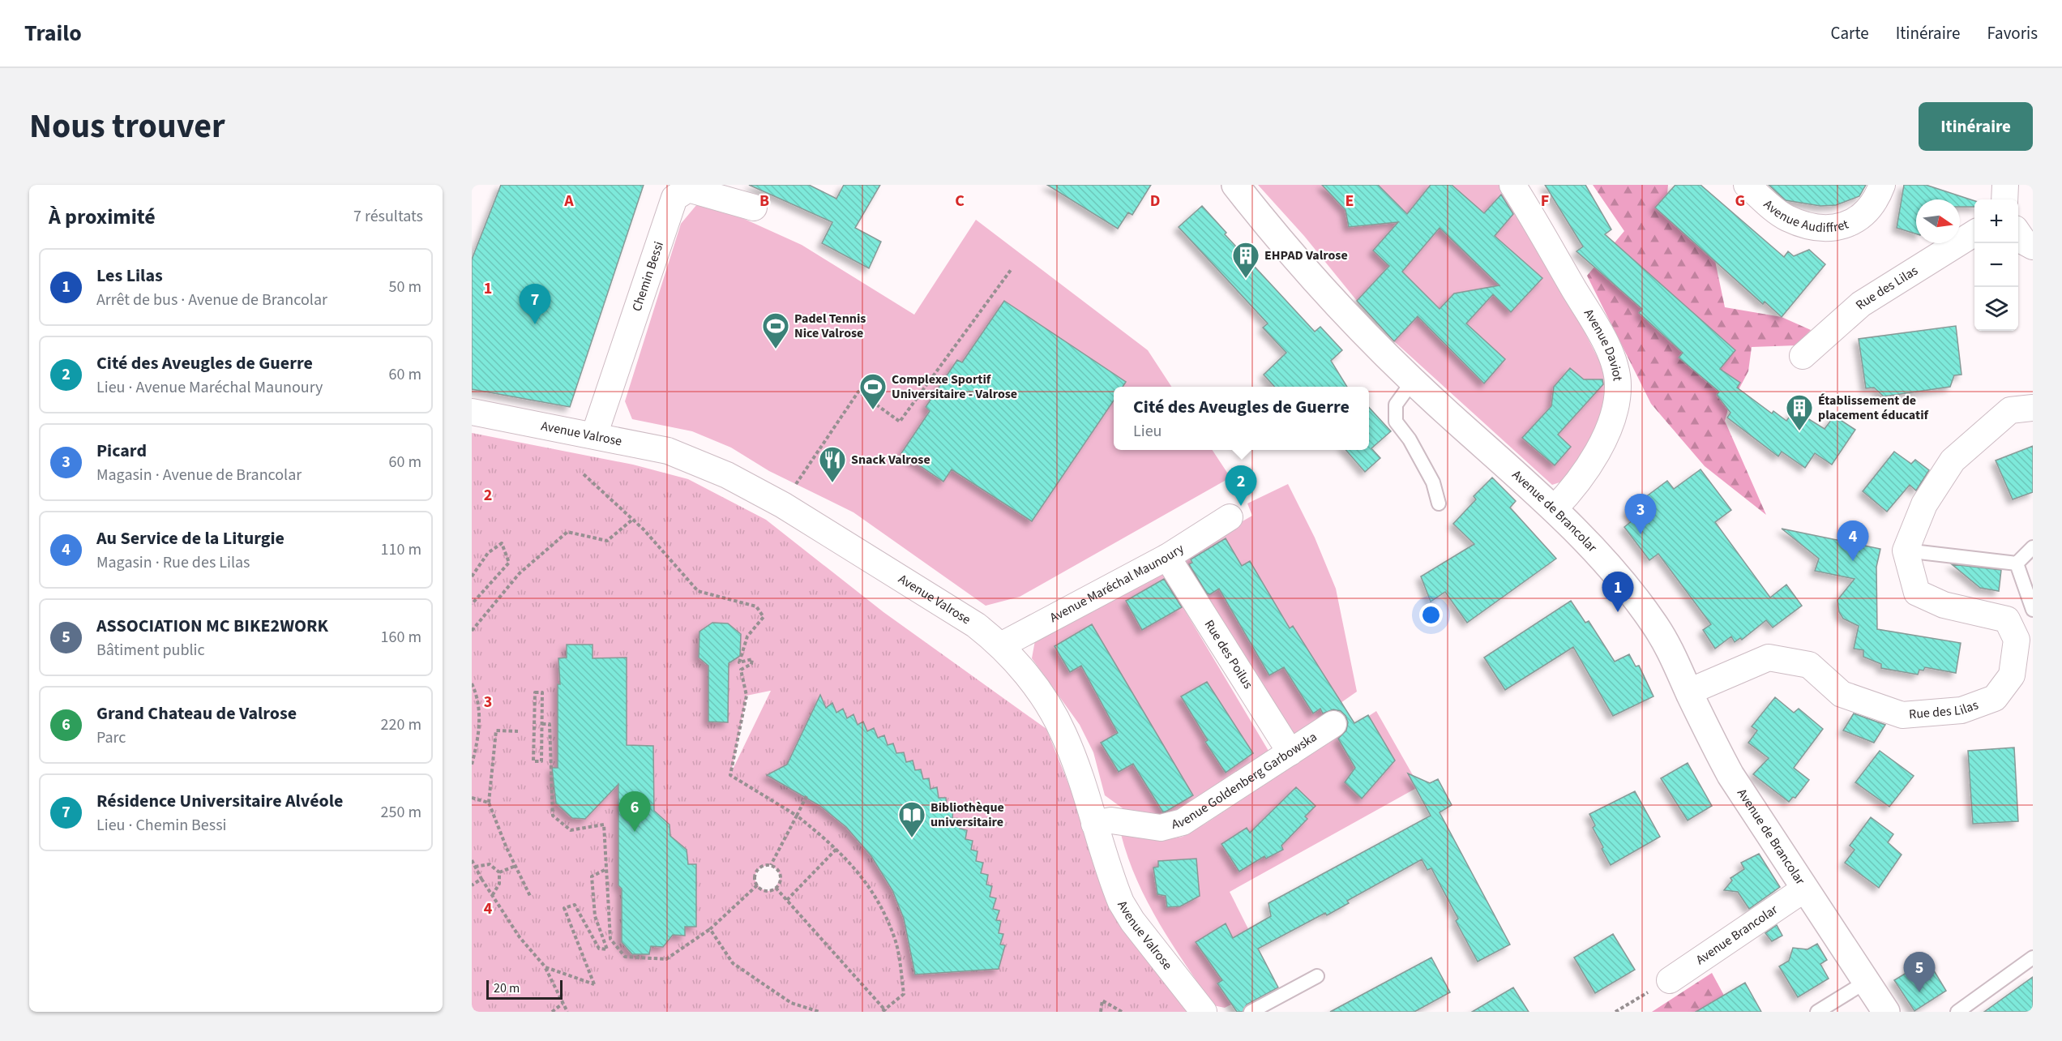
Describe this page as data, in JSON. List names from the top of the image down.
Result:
{
  "streets": {
    "street": [
      "Avenue Audiffret",
      "Chemin Bessi",
      "Rue des Lilas",
      "Avenue Daviot",
      "Avenue Valrose",
      "Avenue de Brancolar",
      "Avenue Maréchal Maunoury",
      "Rue des Poilus",
      "Avenue Goldenberg Garbowska",
      "Avenue Brancolar"
    ]
  },
  "crossings": [
    ["Chemin Bessi", "Avenue Valrose"],
    ["Rue des Lilas", "Avenue de Brancolar"],
    ["Avenue Daviot", "Avenue de Brancolar"],
    ["Avenue Valrose", "Avenue Maréchal Maunoury"],
    ["Avenue Valrose", "Avenue Goldenberg Garbowska"],
    ["Avenue de Brancolar", "Avenue Brancolar"],
    ["Avenue Maréchal Maunoury", "Rue des Poilus"],
    ["Rue des Poilus", "Avenue Goldenberg Garbowska"]
  ],
  "places": {
    "building": ["EHPAD Valrose", "Établissement de placement éducatif"],
    "sports": ["Padel Tennis Nice Valrose", "Complexe Sportif Universitaire - Valrose"],
    "restaurant": ["Snack Valrose"],
    "library": ["Bibliothèque universitaire"]
  },
  "scale_bar": "20 m",
  "north": "right",
  "page": {
    "header": "Trailo",
    "nav": ["Carte", "Itinéraire", "Favoris"],
    "title": "Nous trouver",
    "buttons": "Itinéraire",
    "heading": ["À proximité", "7 résultats"],
    "map_buttons": ["+", "−"],
    "list": [
      {
        "mark": "1",
        "name": "Les Lilas",
        "note": "Arrêt de bus · Avenue de Brancolar",
        "value": "50 m"
      },
      {
        "mark": "2",
        "name": "Cité des Aveugles de Guerre",
        "note": "Lieu · Avenue Maréchal Maunoury",
        "value": "60 m"
      },
      {
        "mark": "3",
        "name": "Picard",
        "note": "Magasin · Avenue de Brancolar",
        "value": "60 m"
      },
      {
        "mark": "4",
        "name": "Au Service de la Liturgie",
        "note": "Magasin · Rue des Lilas",
        "value": "110 m"
      },
      {
        "mark": "5",
        "name": "ASSOCIATION MC BIKE2WORK",
        "note": "Bâtiment public",
        "value": "160 m"
      },
      {
        "mark": "6",
        "name": "Grand Chateau de Valrose",
        "note": "Parc",
        "value": "220 m"
      },
      {
        "mark": "7",
        "name": "Résidence Universitaire Alvéole",
        "note": "Lieu · Chemin Bessi",
        "value": "250 m"
      }
    ],
    "pins": [
      "7",
      "2",
      "3",
      "4",
      "1",
      "6",
      "5"
    ],
    "popup": ["Cité des Aveugles de Guerre", "Lieu"],
    "scale": "20 m"
  },
  "grid": {
    "columns": [
      "A",
      "B",
      "C",
      "D",
      "E",
      "F",
      "G"
    ],
    "rows": [
      "1",
      "2",
      "3",
      "4"
    ]
  }
}
